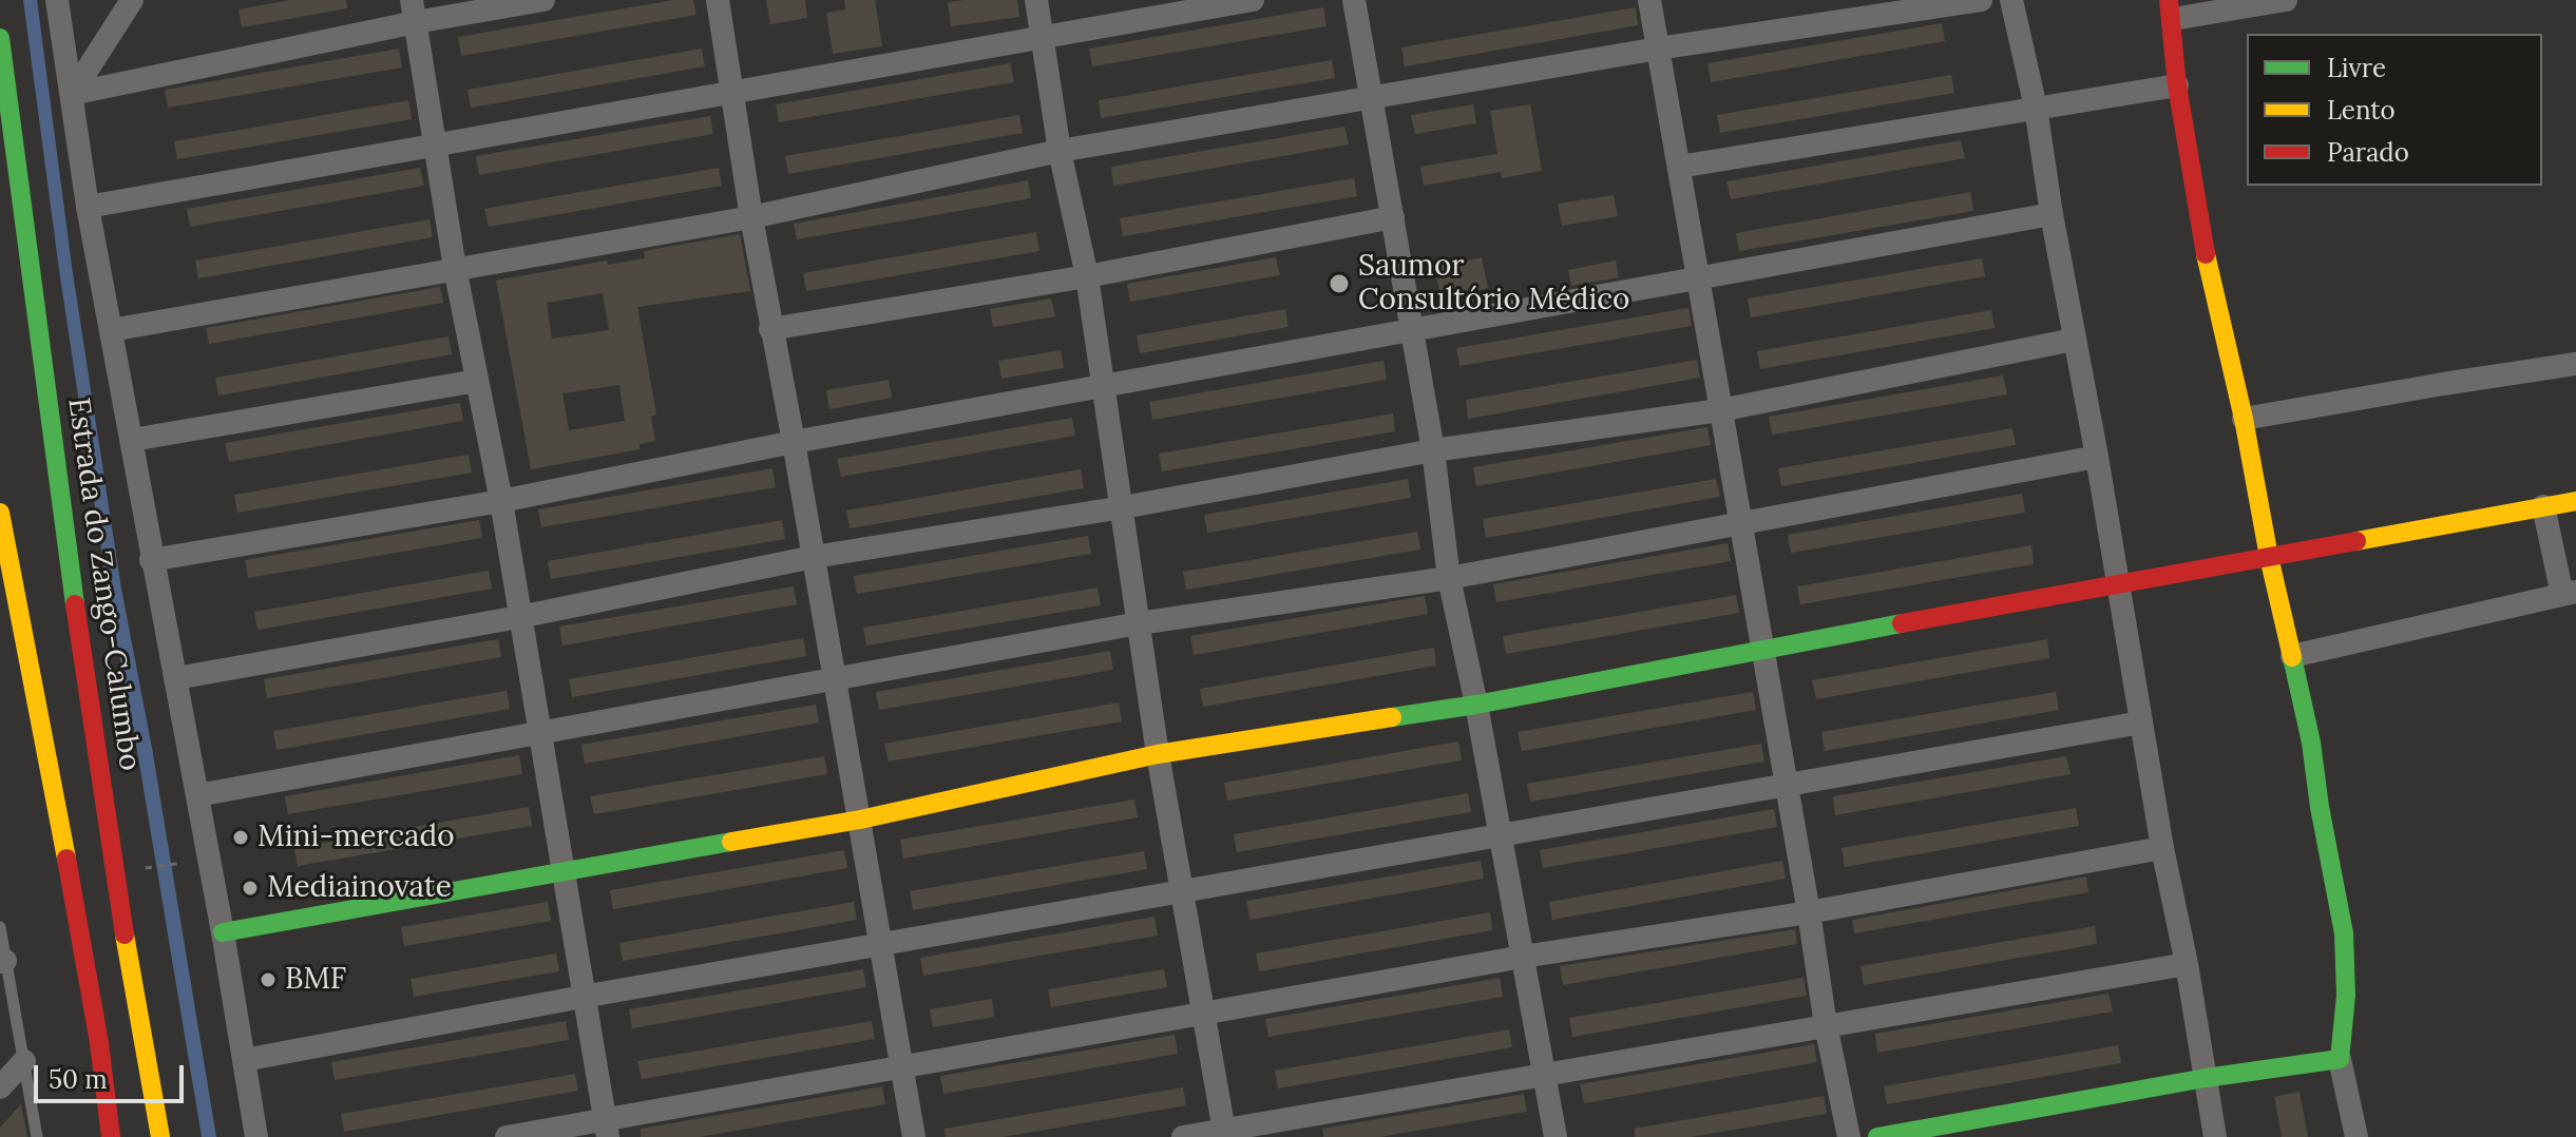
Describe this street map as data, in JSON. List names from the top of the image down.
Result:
{
  "streets": {
    "street": ["Estrada do Zango-Calumbo"]
  },
  "places": [
    "Saumor Consultório Médico",
    "Mini-mercado",
    "Mediainovate",
    "BMF"
  ],
  "legend": ["Livre", "Lento", "Parado"],
  "scale_bar": "50 m"
}
